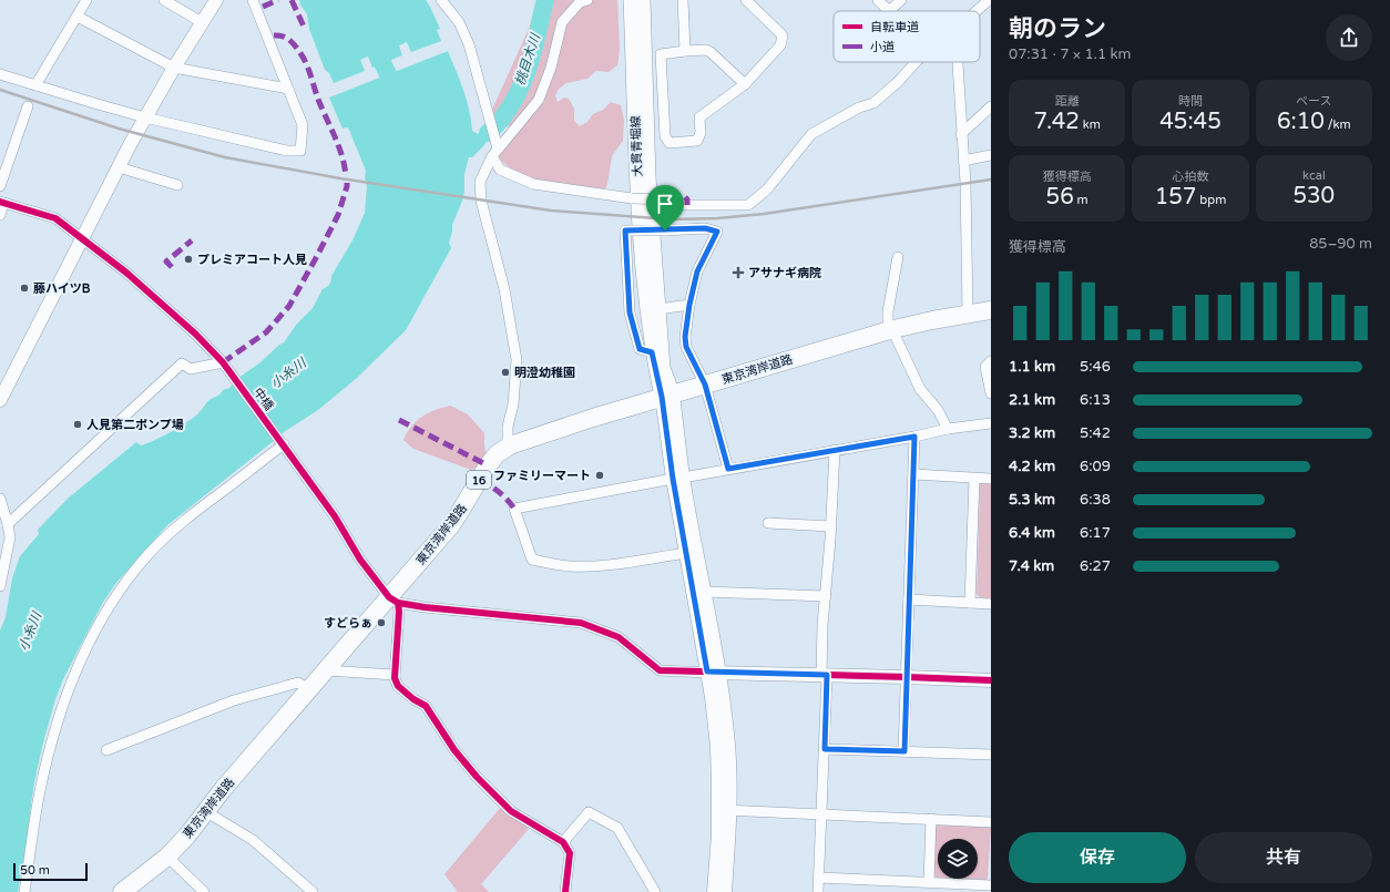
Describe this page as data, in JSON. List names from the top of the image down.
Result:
{
  "streets": {
    "highway": ["東京湾岸道路", "16"],
    "main road": ["大貫青堀線"],
    "street": ["中橋"]
  },
  "crossings": [
    ["大貫青堀線", "東京湾岸道路"],
    ["東京湾岸道路", "中橋"]
  ],
  "water": ["桃目木川", "小糸川"],
  "places": {
    "other": [
      "プレミアコート人見",
      "藤ハイツB",
      "明澄幼稚園",
      "人見第二ポンプ場",
      "ファミリーマート",
      "すどらぁ"
    ],
    "health": ["アサナギ病院"]
  },
  "legend": ["自転車道", "小道"],
  "scale_bar": "50 m",
  "page": {
    "heading": ["朝のラン", "07:31 · 7 × 1.1 km"],
    "stats": [
      ["距離", "7.42 km"],
      ["時間", "45:45"],
      ["ペース", "6:10 /km"],
      ["獲得標高", "56 m"],
      ["心拍数", "157 bpm"],
      ["kcal", "530"]
    ],
    "chart": ["獲得標高", "85–90 m"],
    "list": [
      {
        "name": "1.1 km",
        "note": "5:46"
      },
      {
        "name": "2.1 km",
        "note": "6:13"
      },
      {
        "name": "3.2 km",
        "note": "5:42"
      },
      {
        "name": "4.2 km",
        "note": "6:09"
      },
      {
        "name": "5.3 km",
        "note": "6:38"
      },
      {
        "name": "6.4 km",
        "note": "6:17"
      },
      {
        "name": "7.4 km",
        "note": "6:27"
      }
    ],
    "buttons": ["保存", "共有"],
    "scale": "50 m"
  }
}
